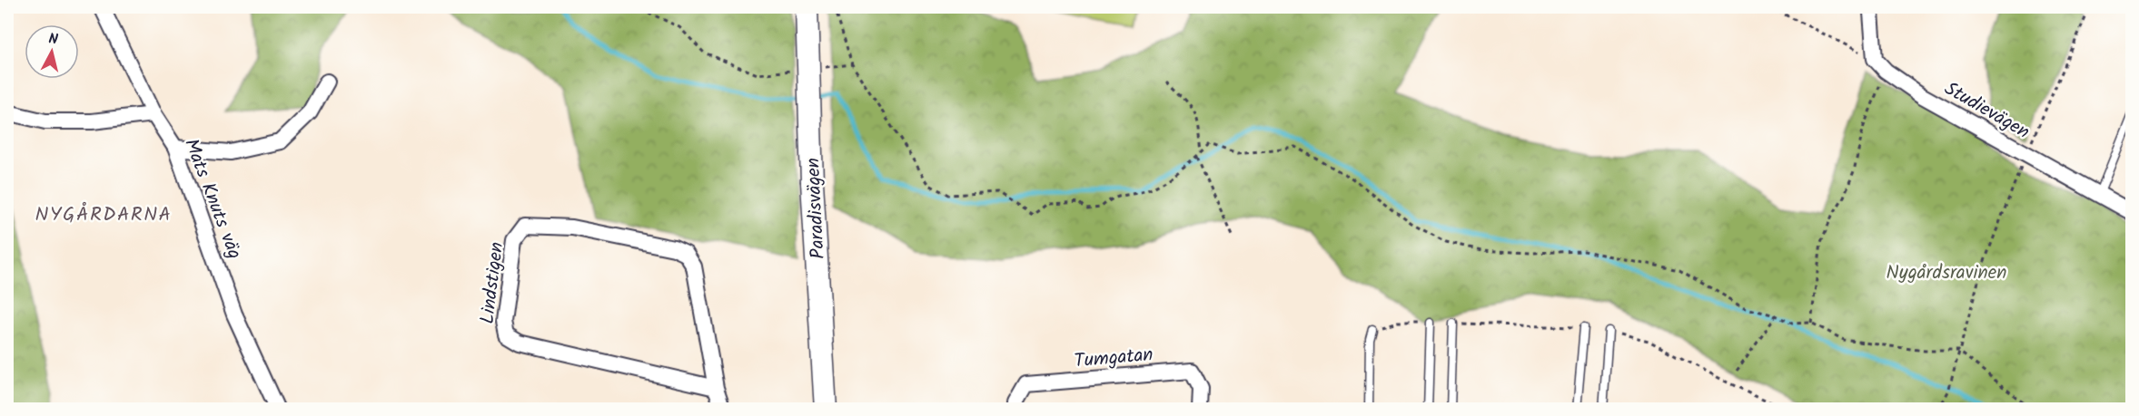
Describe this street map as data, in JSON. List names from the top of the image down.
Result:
{
  "streets": {
    "street": [
      "Studievägen",
      "Mats Knuts väg",
      "Paradisvägen",
      "Lindstigen",
      "Tumgatan"
    ]
  },
  "districts": ["NYGÅRDARNA"],
  "parks": ["Nygårdsravinen"],
  "north": "top"
}
